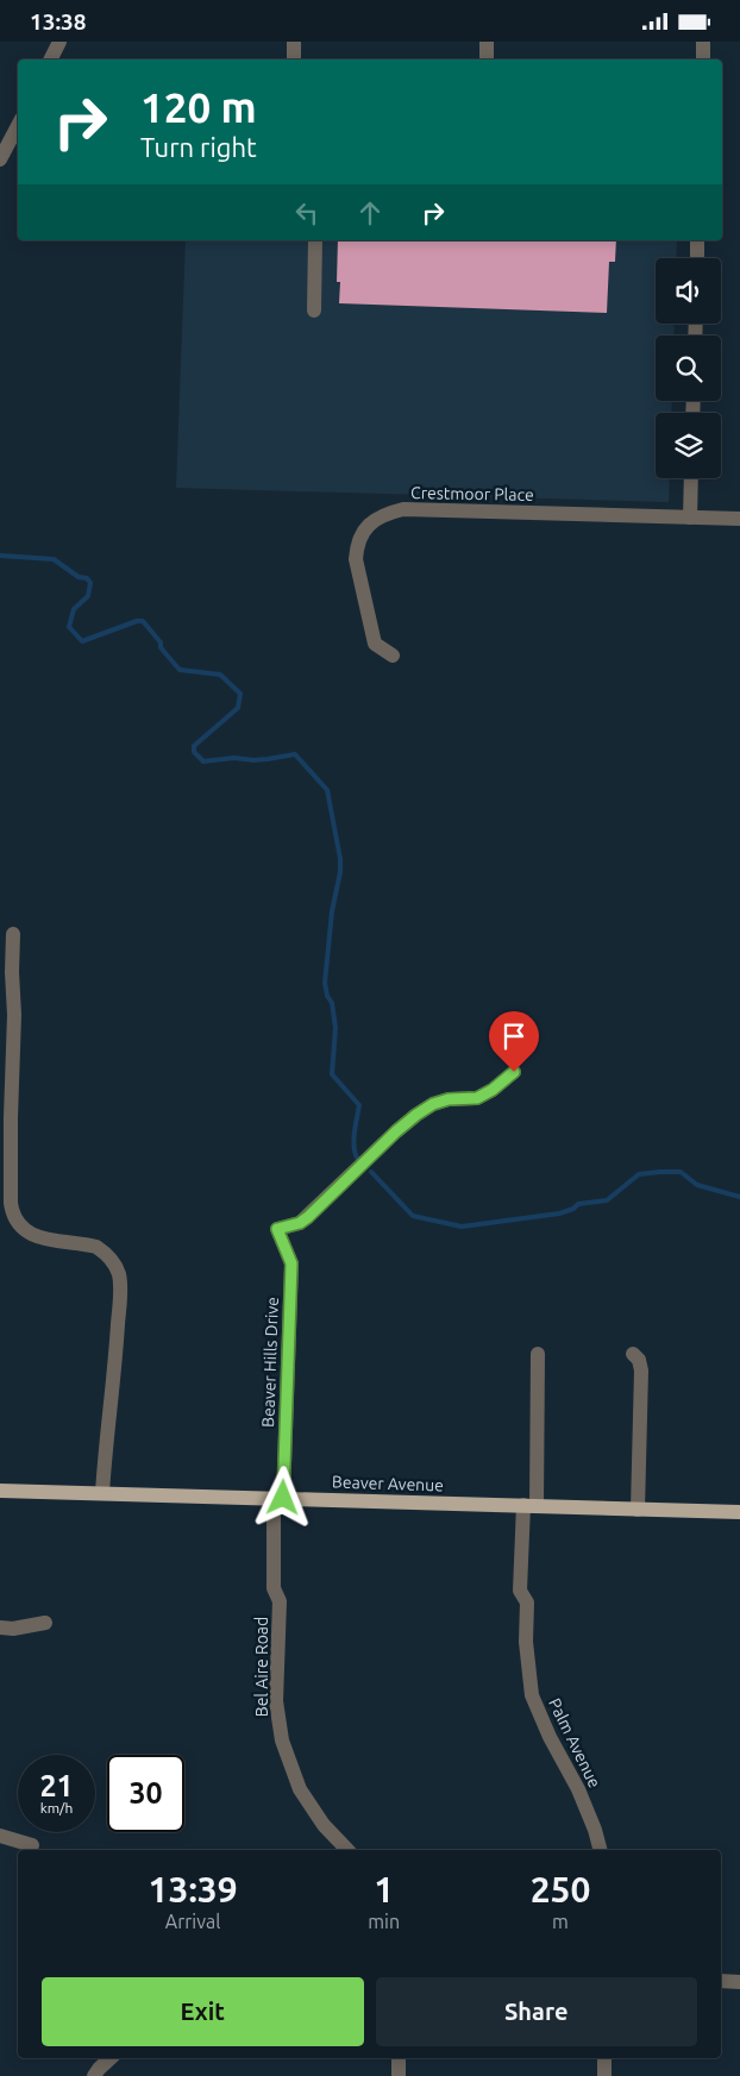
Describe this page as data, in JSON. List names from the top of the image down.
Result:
{
  "streets": {
    "main road": ["Beaver Avenue"],
    "street": [
      "Crestmoor Place",
      "Beaver Hills Drive",
      "Bel Aire Road",
      "Palm Avenue"
    ]
  },
  "crossings": [
    ["Beaver Hills Drive", "Beaver Avenue"],
    ["Beaver Hills Drive", "Bel Aire Road"],
    ["Beaver Avenue", "Bel Aire Road"],
    ["Beaver Avenue", "Palm Avenue"]
  ],
  "page": {
    "status": "13:38",
    "turn": ["120 m", "Turn right"],
    "speed": "21 km/h",
    "limit": "30",
    "eta": [
      "13:39",
      "Arrival",
      "1",
      "min",
      "250",
      "m"
    ],
    "buttons": ["Exit", "Share"]
  }
}
